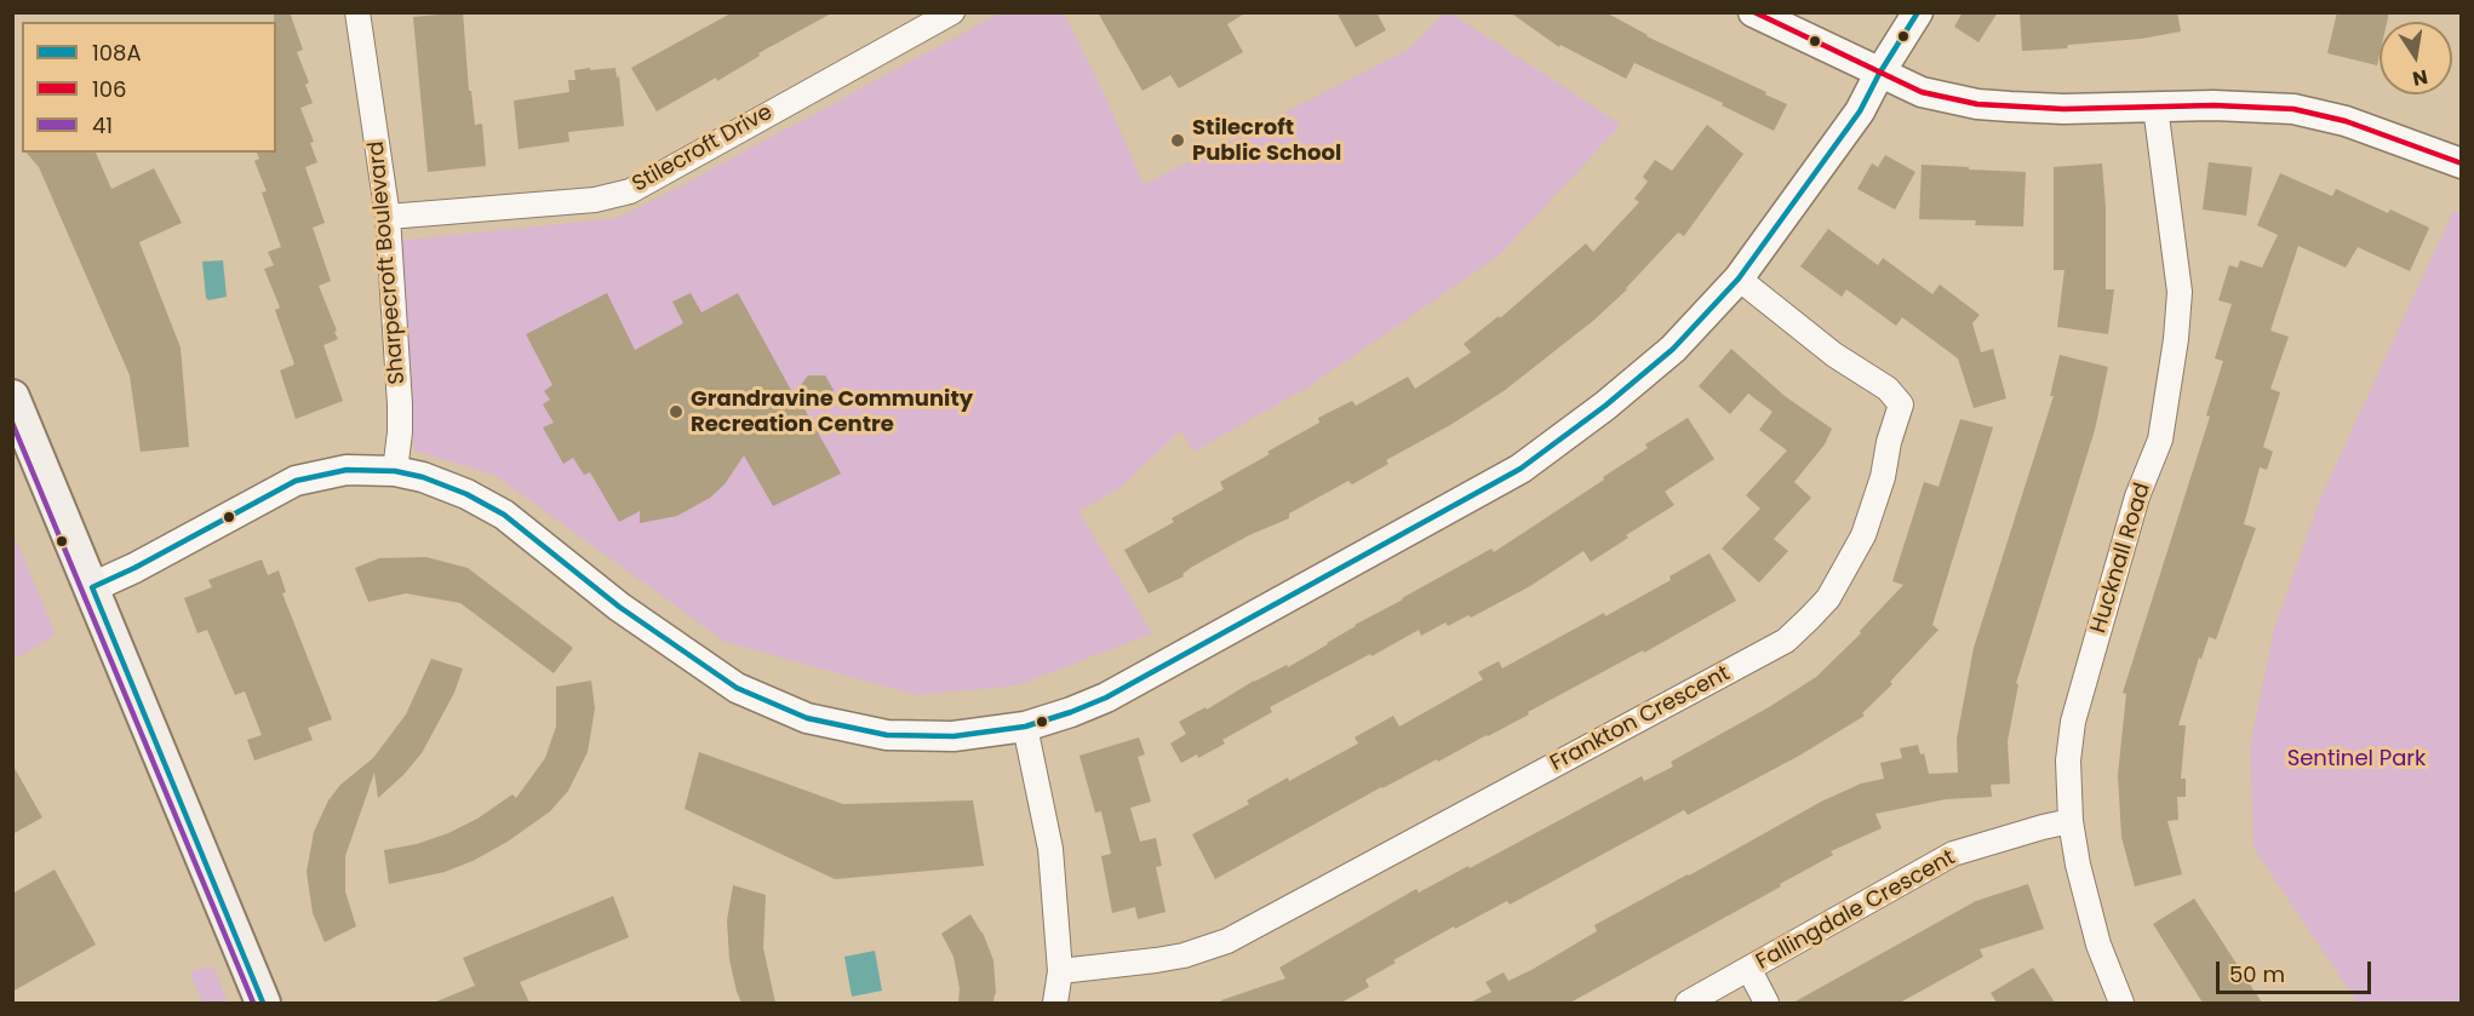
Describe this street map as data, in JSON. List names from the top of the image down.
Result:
{
  "streets": {
    "street": [
      "Stilecroft Drive",
      "Sharpecroft Boulevard",
      "Hucknall Road",
      "Frankton Crescent",
      "Fallingdale Crescent"
    ]
  },
  "crossings": [
    ["Stilecroft Drive", "Sharpecroft Boulevard"],
    ["Hucknall Road", "Fallingdale Crescent"]
  ],
  "parks": ["Sentinel Park"],
  "places": ["Stilecroft Public School", "Grandravine Community Recreation Centre"],
  "lines": ["transit line 108A", "transit line 106", "transit line 41"],
  "legend": ["108A", "106", "41"],
  "scale_bar": "50 m",
  "north": "bottom"
}
